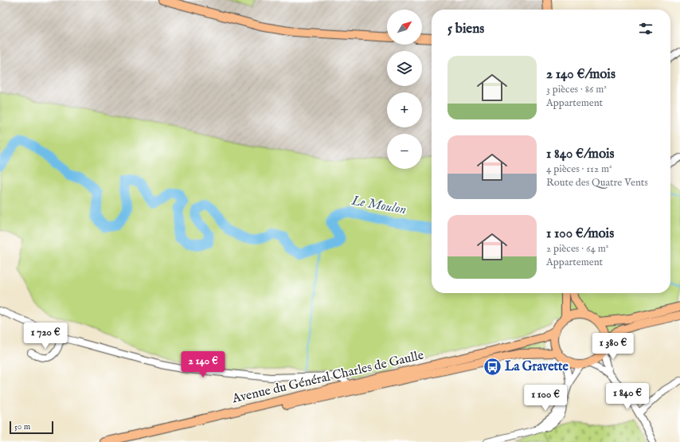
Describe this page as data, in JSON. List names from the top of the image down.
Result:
{
  "streets": {
    "main road": ["Avenue du Général Charles de Gaulle"]
  },
  "water": ["Le Moulon"],
  "places": {
    "bus stop": ["La Gravette"]
  },
  "scale_bar": "50 m",
  "north": "top right",
  "page": {
    "map_buttons": ["+", "−"],
    "heading": "5 biens",
    "list": [
      {
        "name": "2 140 €/mois",
        "note": "3 pièces · 86 m² · Appartement"
      },
      {
        "name": "1 840 €/mois",
        "note": "4 pièces · 112 m² · Route des Quatre Vents"
      },
      {
        "name": "1 100 €/mois",
        "note": "2 pièces · 64 m² · Appartement"
      }
    ],
    "price": [
      "1 720 €",
      "1 380 €",
      "2 140 €",
      "1 840 €",
      "1 100 €"
    ],
    "scale": "50 m"
  }
}
